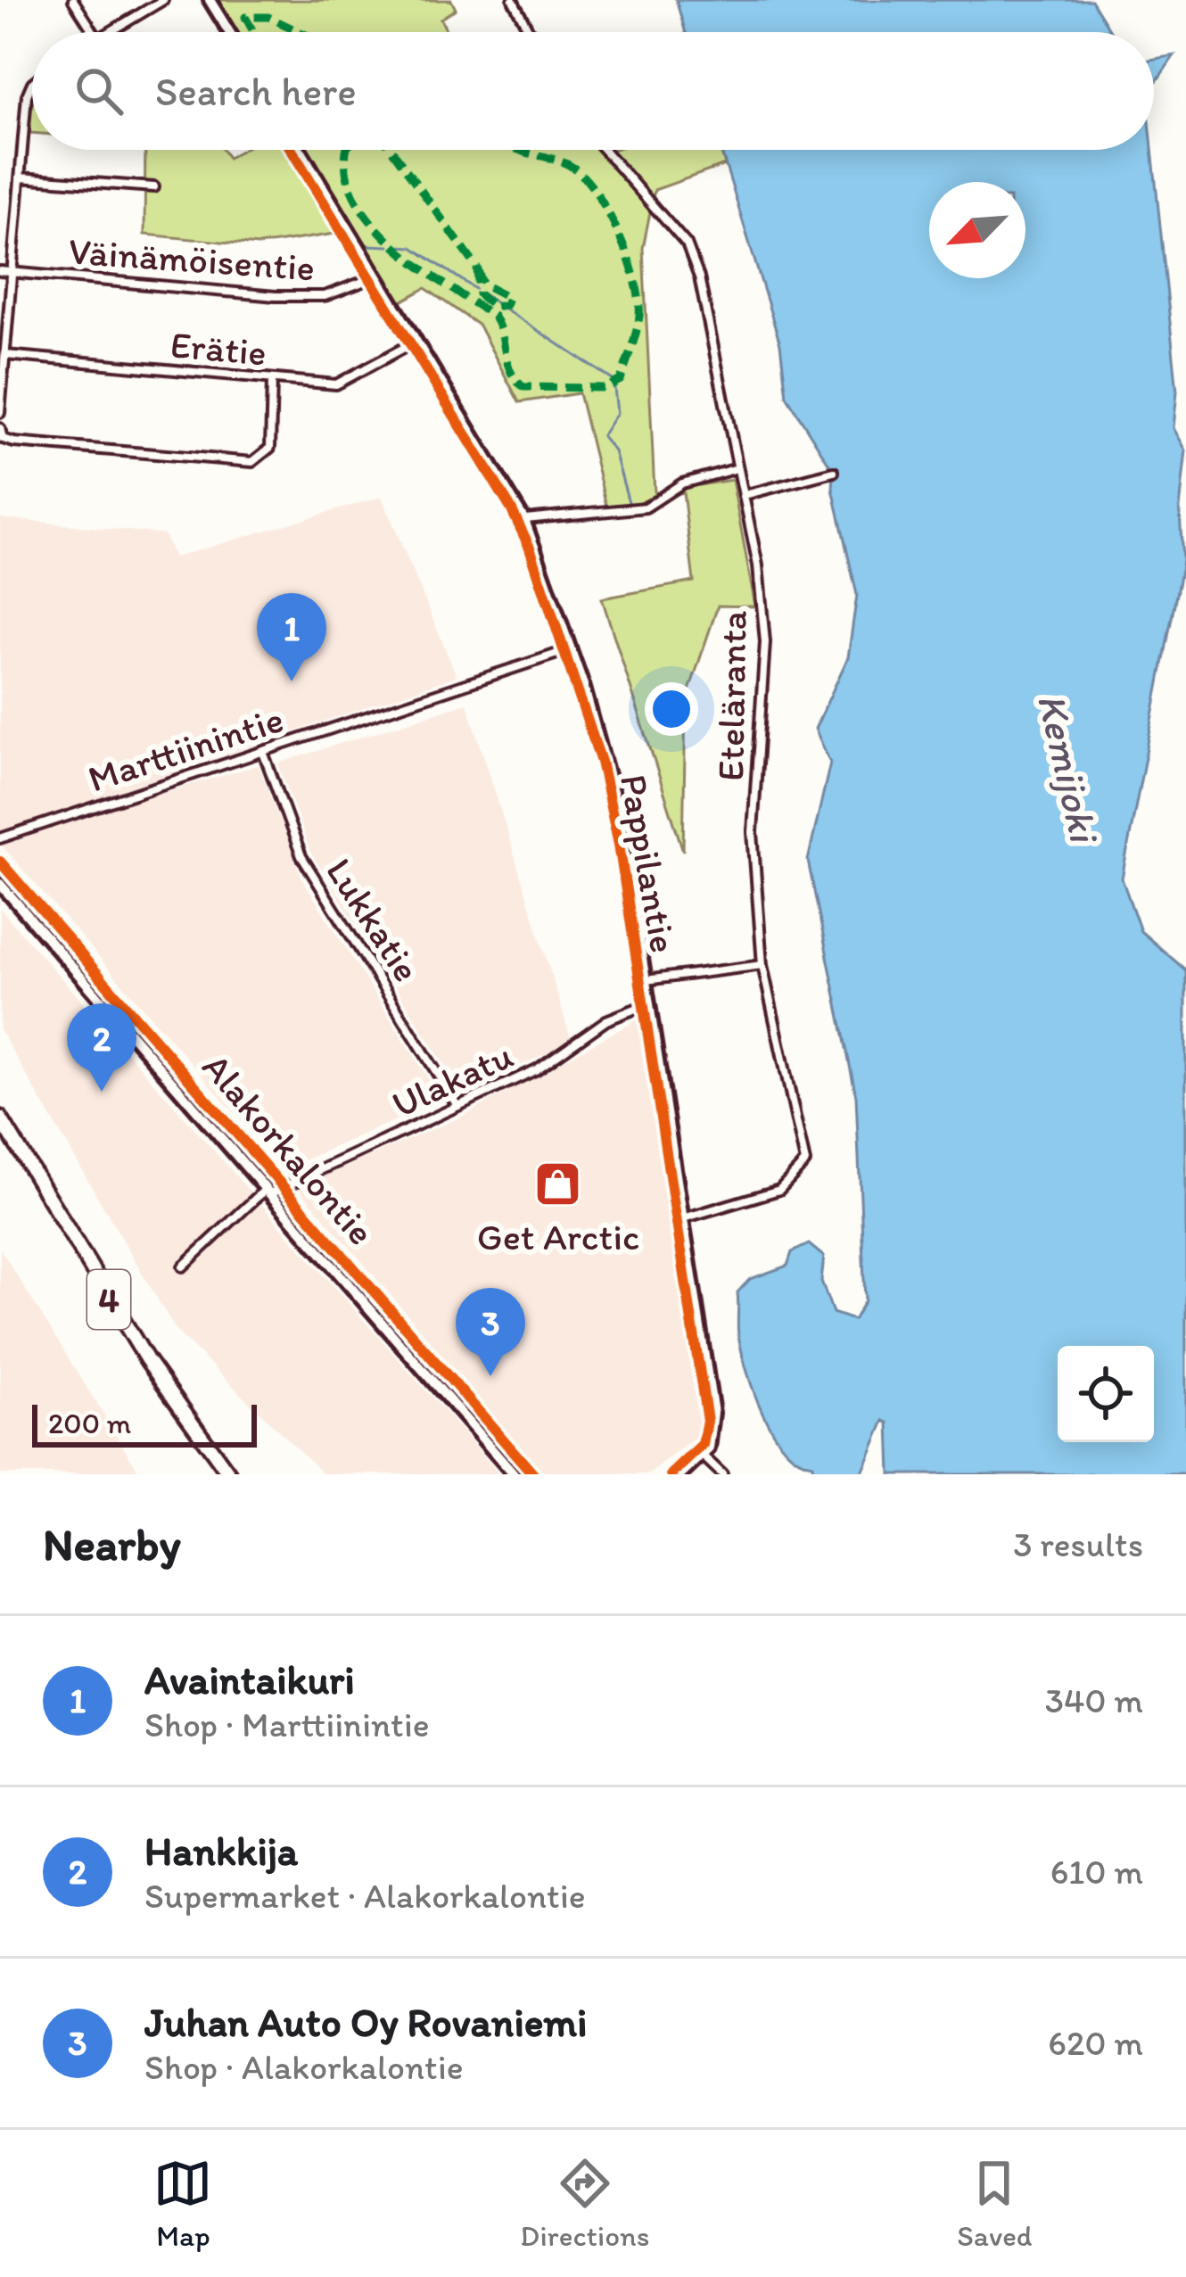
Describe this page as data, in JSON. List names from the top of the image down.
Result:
{
  "streets": {
    "highway": ["4"],
    "street": [
      "Väinämöisentie",
      "Erätie",
      "Eteläranta",
      "Marttiinintie",
      "Pappilantie",
      "Lukkatie",
      "Ulakatu",
      "Alakorkalontie"
    ]
  },
  "crossings": [
    ["Väinämöisentie", "Pappilantie"],
    ["Erätie", "Pappilantie"],
    ["Eteläranta", "Pappilantie"],
    ["Marttiinintie", "Pappilantie"],
    ["Marttiinintie", "Lukkatie"],
    ["Pappilantie", "Ulakatu"],
    ["Lukkatie", "Ulakatu"],
    ["Ulakatu", "Alakorkalontie"]
  ],
  "water": ["Kemijoki"],
  "places": {
    "shop": ["Get Arctic"]
  },
  "scale_bar": "200 m",
  "north": "bottom left",
  "page": {
    "search": "Search here",
    "pins": ["1", "2", "3"],
    "scale": "200 m",
    "heading": ["Nearby", "3 results"],
    "list": [
      {
        "mark": "1",
        "name": "Avaintaikuri",
        "note": "Shop · Marttiinintie",
        "value": "340 m"
      },
      {
        "mark": "2",
        "name": "Hankkija",
        "note": "Supermarket · Alakorkalontie",
        "value": "610 m"
      },
      {
        "mark": "3",
        "name": "Juhan Auto Oy Rovaniemi",
        "note": "Shop · Alakorkalontie",
        "value": "620 m"
      }
    ],
    "nav": ["Map", "Directions", "Saved"]
  }
}
